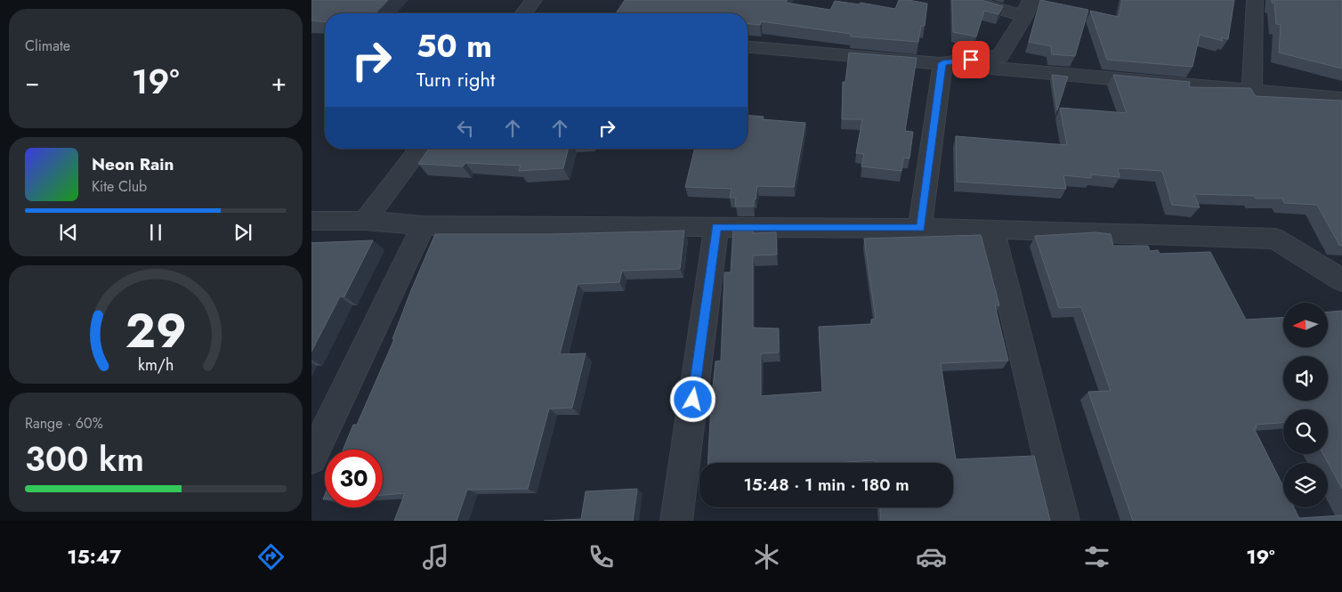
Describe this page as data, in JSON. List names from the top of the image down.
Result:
{
  "north": "left",
  "page": {
    "tile": [
      "Climate",
      ["Range · 60%", "300 km"]
    ],
    "turn": ["50 m", "Turn right"],
    "heat": ["−", "19°", "+"],
    "song": ["Neon Rain", "Kite Club"],
    "limit": "30",
    "trip": "15:48 · 1 min · 180 m",
    "tabs": ["15:47", "19°"],
    "gauge": ["29", "km/h"]
  }
}
